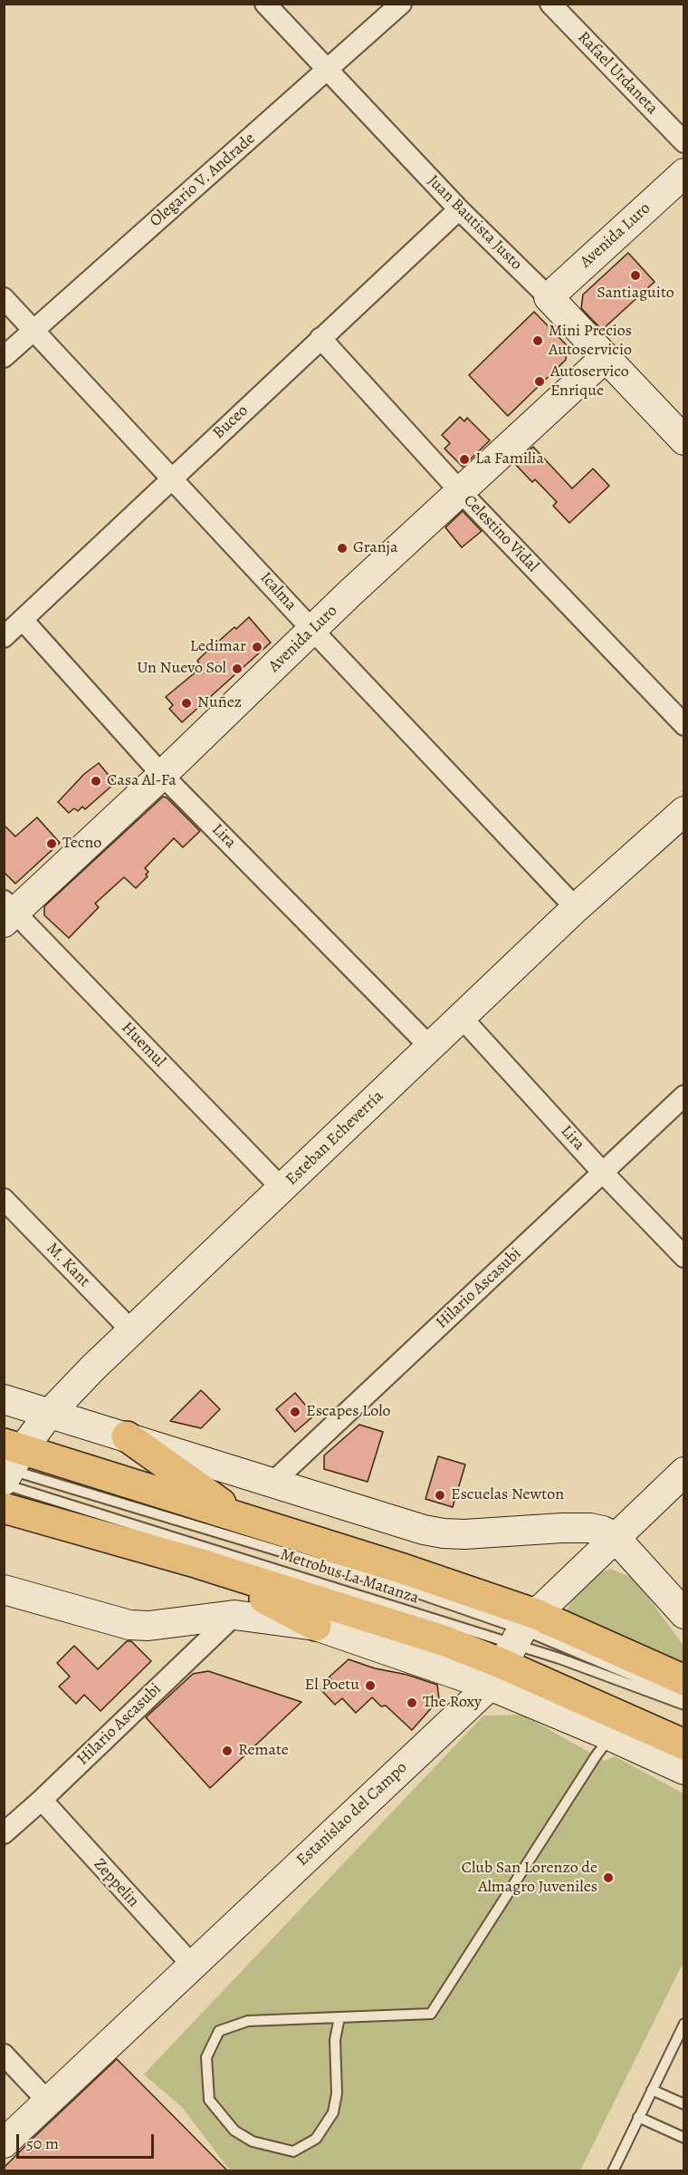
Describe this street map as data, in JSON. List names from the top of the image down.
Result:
{
  "streets": {
    "street": [
      "Rafael Urdaneta",
      "Olegario V. Andrade",
      "Juan Bautista Justo",
      "Avenida Luro",
      "Buceo",
      "Celestino Vidal",
      "Icalma",
      "Lira",
      "Huemul",
      "Esteban Echeverría",
      "M. Kant",
      "Hilario Ascasubi",
      "Estanislao del Campo",
      "Zeppelin"
    ],
    "lane": ["Metrobus La Matanza"]
  },
  "crossings": [
    ["Olegario V. Andrade", "Juan Bautista Justo"],
    ["Olegario V. Andrade", "Icalma"],
    ["Juan Bautista Justo", "Avenida Luro"],
    ["Juan Bautista Justo", "Buceo"],
    ["Avenida Luro", "Celestino Vidal"],
    ["Avenida Luro", "Icalma"],
    ["Avenida Luro", "Lira"],
    ["Avenida Luro", "Huemul"],
    ["Buceo", "Celestino Vidal"],
    ["Buceo", "Icalma"],
    ["Buceo", "Lira"],
    ["Icalma", "Esteban Echeverría"],
    ["Lira", "Esteban Echeverría"],
    ["Lira", "Hilario Ascasubi"],
    ["Huemul", "Esteban Echeverría"],
    ["Esteban Echeverría", "M. Kant"],
    ["Esteban Echeverría", "Metrobus La Matanza"],
    ["Hilario Ascasubi", "Zeppelin"],
    ["Metrobus La Matanza", "Estanislao del Campo"],
    ["Estanislao del Campo", "Zeppelin"]
  ],
  "places": [
    "Santiaguito",
    "Mini Precios Autoservicio",
    "Autoservico Enrique",
    "La Familia",
    "Granja",
    "Ledimar",
    "Un Nuevo Sol",
    "Nuñez",
    "Casa Al-Fa",
    "Tecno",
    "Escapes Lolo",
    "Escuelas Newton",
    "El Poetu",
    "The Roxy",
    "Remate",
    "Club San Lorenzo de Almagro Juveniles"
  ],
  "scale_bar": "50 m"
}
